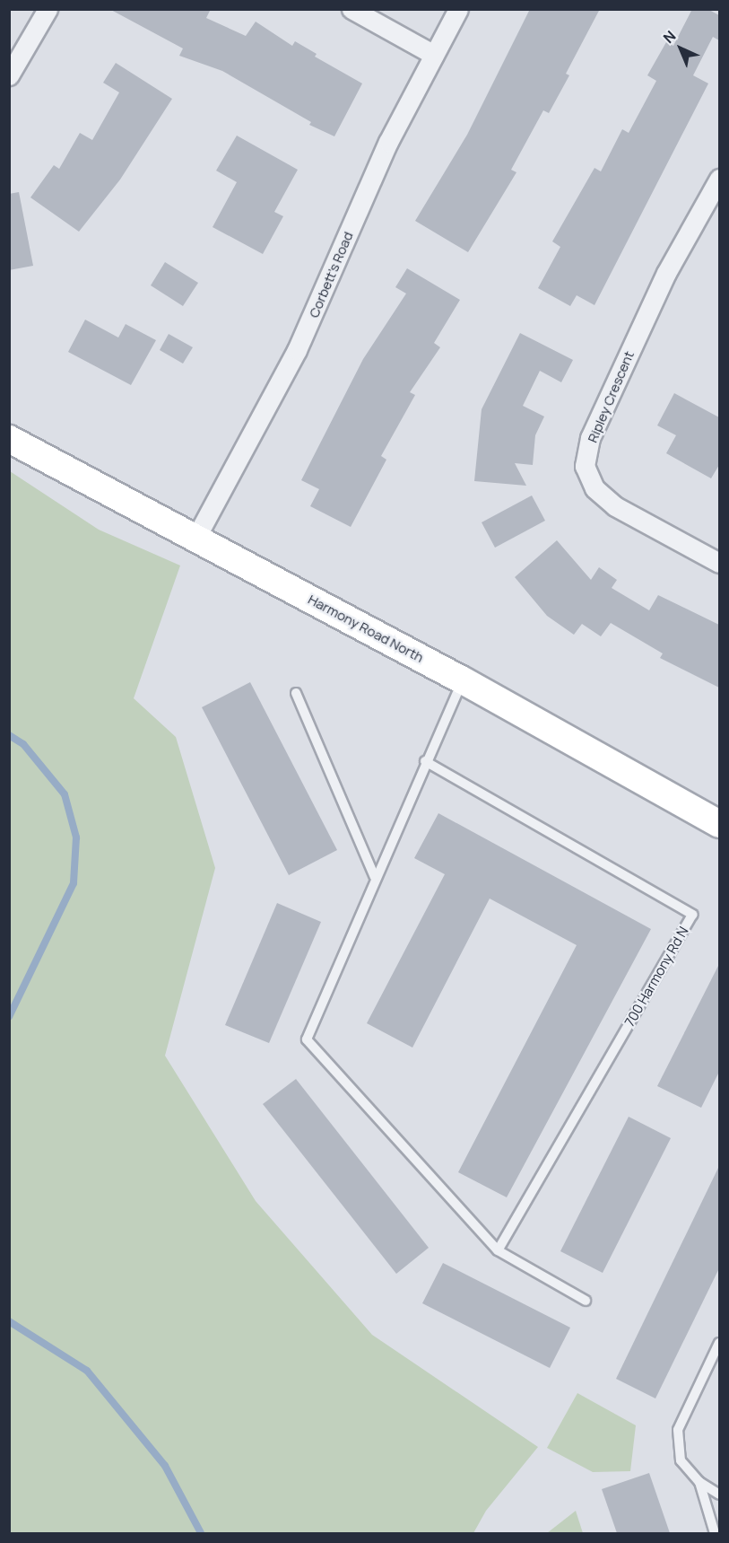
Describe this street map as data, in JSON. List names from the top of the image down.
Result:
{
  "streets": {
    "main road": ["Harmony Road North"],
    "street": ["Corbett's Road", "Ripley Crescent"],
    "lane": ["700 Harmony Rd N"]
  },
  "crossings": [
    ["Corbett's Road", "Harmony Road North"]
  ],
  "north": "top left"
}
